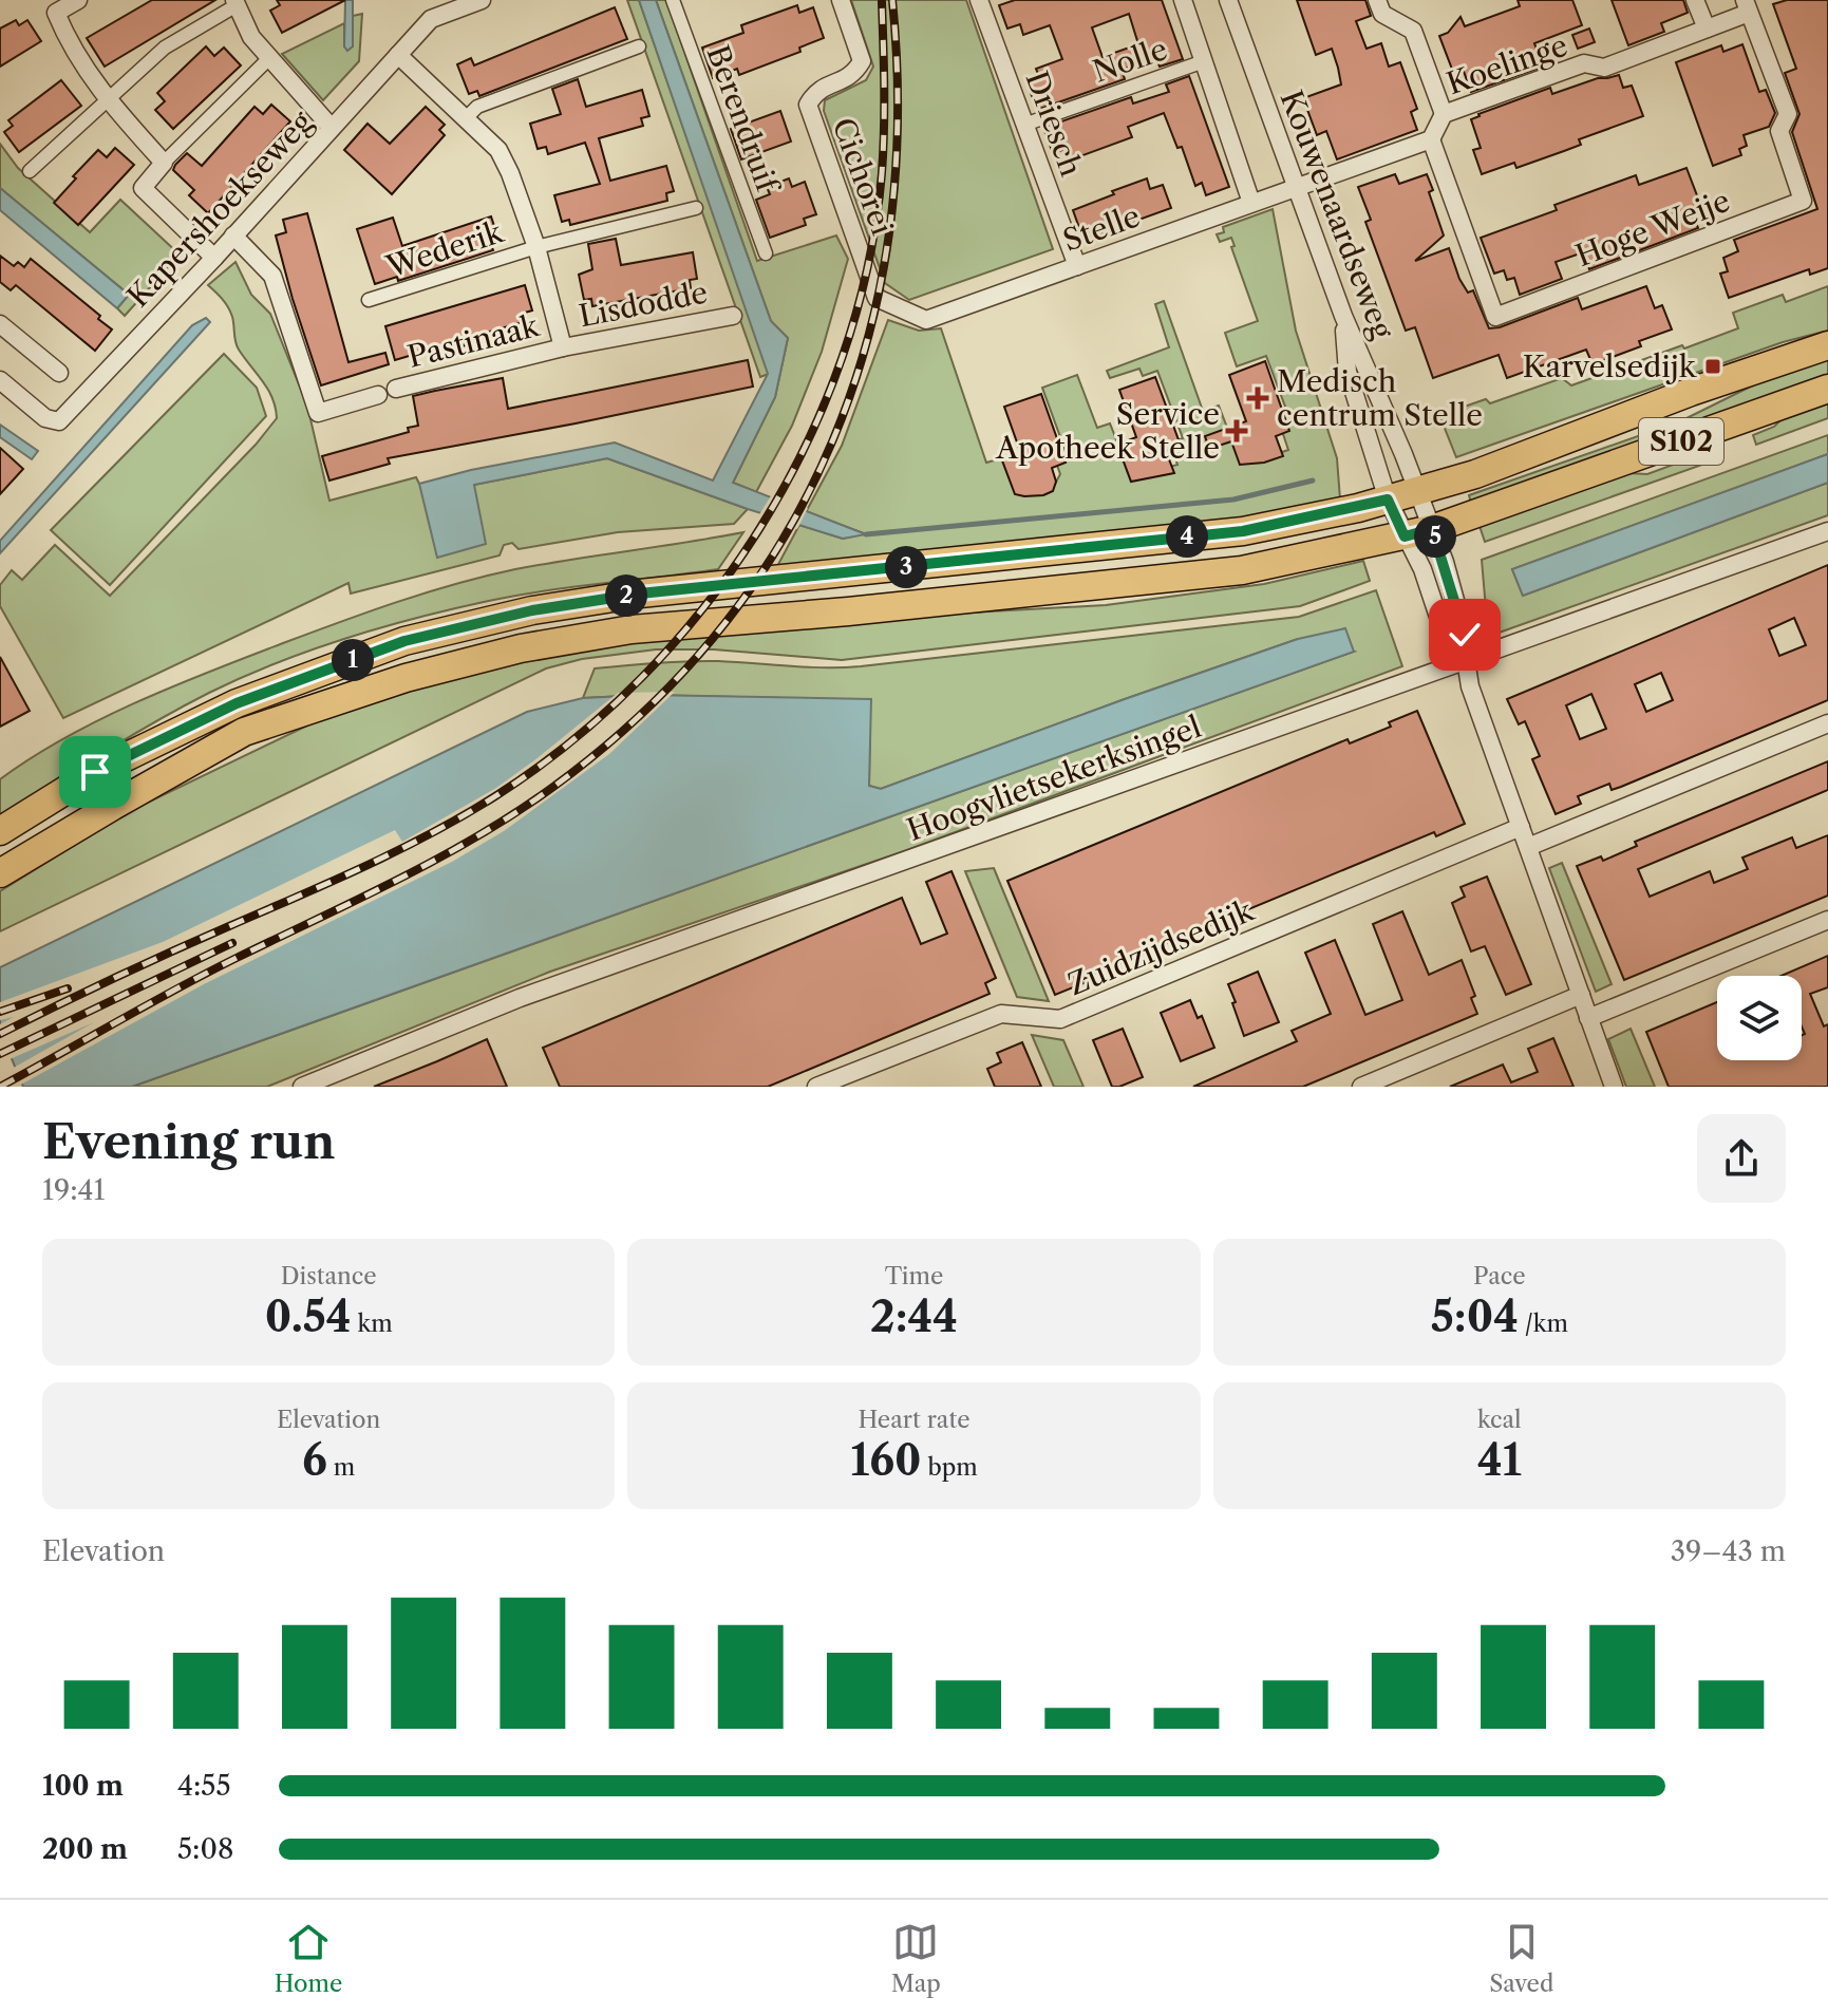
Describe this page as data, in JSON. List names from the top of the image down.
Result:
{
  "streets": {
    "main road": ["S102"],
    "street": [
      "Nolle",
      "Koelinge",
      "Berendruif",
      "Driesch",
      "Cichorei",
      "Kapershoekseweg",
      "Kouwenaardseweg",
      "Stelle",
      "Hoge Weije",
      "Wederik",
      "Lisdodde",
      "Pastinaak",
      "Hoogvlietsekerksingel",
      "Zuidzijdsedijk"
    ]
  },
  "crossings": [
    ["Nolle", "Driesch"],
    ["Koelinge", "Kouwenaardseweg"],
    ["Koelinge", "Stelle"],
    ["Koelinge", "Hoge Weije"],
    ["Driesch", "Stelle"],
    ["Cichorei", "Stelle"],
    ["Kouwenaardseweg", "Stelle"],
    ["Kouwenaardseweg", "S102"],
    ["Lisdodde", "Pastinaak"]
  ],
  "places": {
    "transit": ["Karvelsedijk"],
    "health": ["Medisch centrum Stelle", "Service Apotheek Stelle"]
  },
  "page": {
    "pins": [
      "4",
      "5",
      "3",
      "2",
      "1"
    ],
    "heading": ["Evening run", "19:41"],
    "stats": [
      ["Distance", "0.54 km"],
      ["Time", "2:44"],
      ["Pace", "5:04 /km"],
      ["Elevation", "6 m"],
      ["Heart rate", "160 bpm"],
      ["kcal", "41"]
    ],
    "chart": ["Elevation", "39–43 m"],
    "list": [
      {
        "name": "100 m",
        "note": "4:55"
      },
      {
        "name": "200 m",
        "note": "5:08"
      }
    ],
    "tabs": ["Home", "Map", "Saved"]
  }
}
